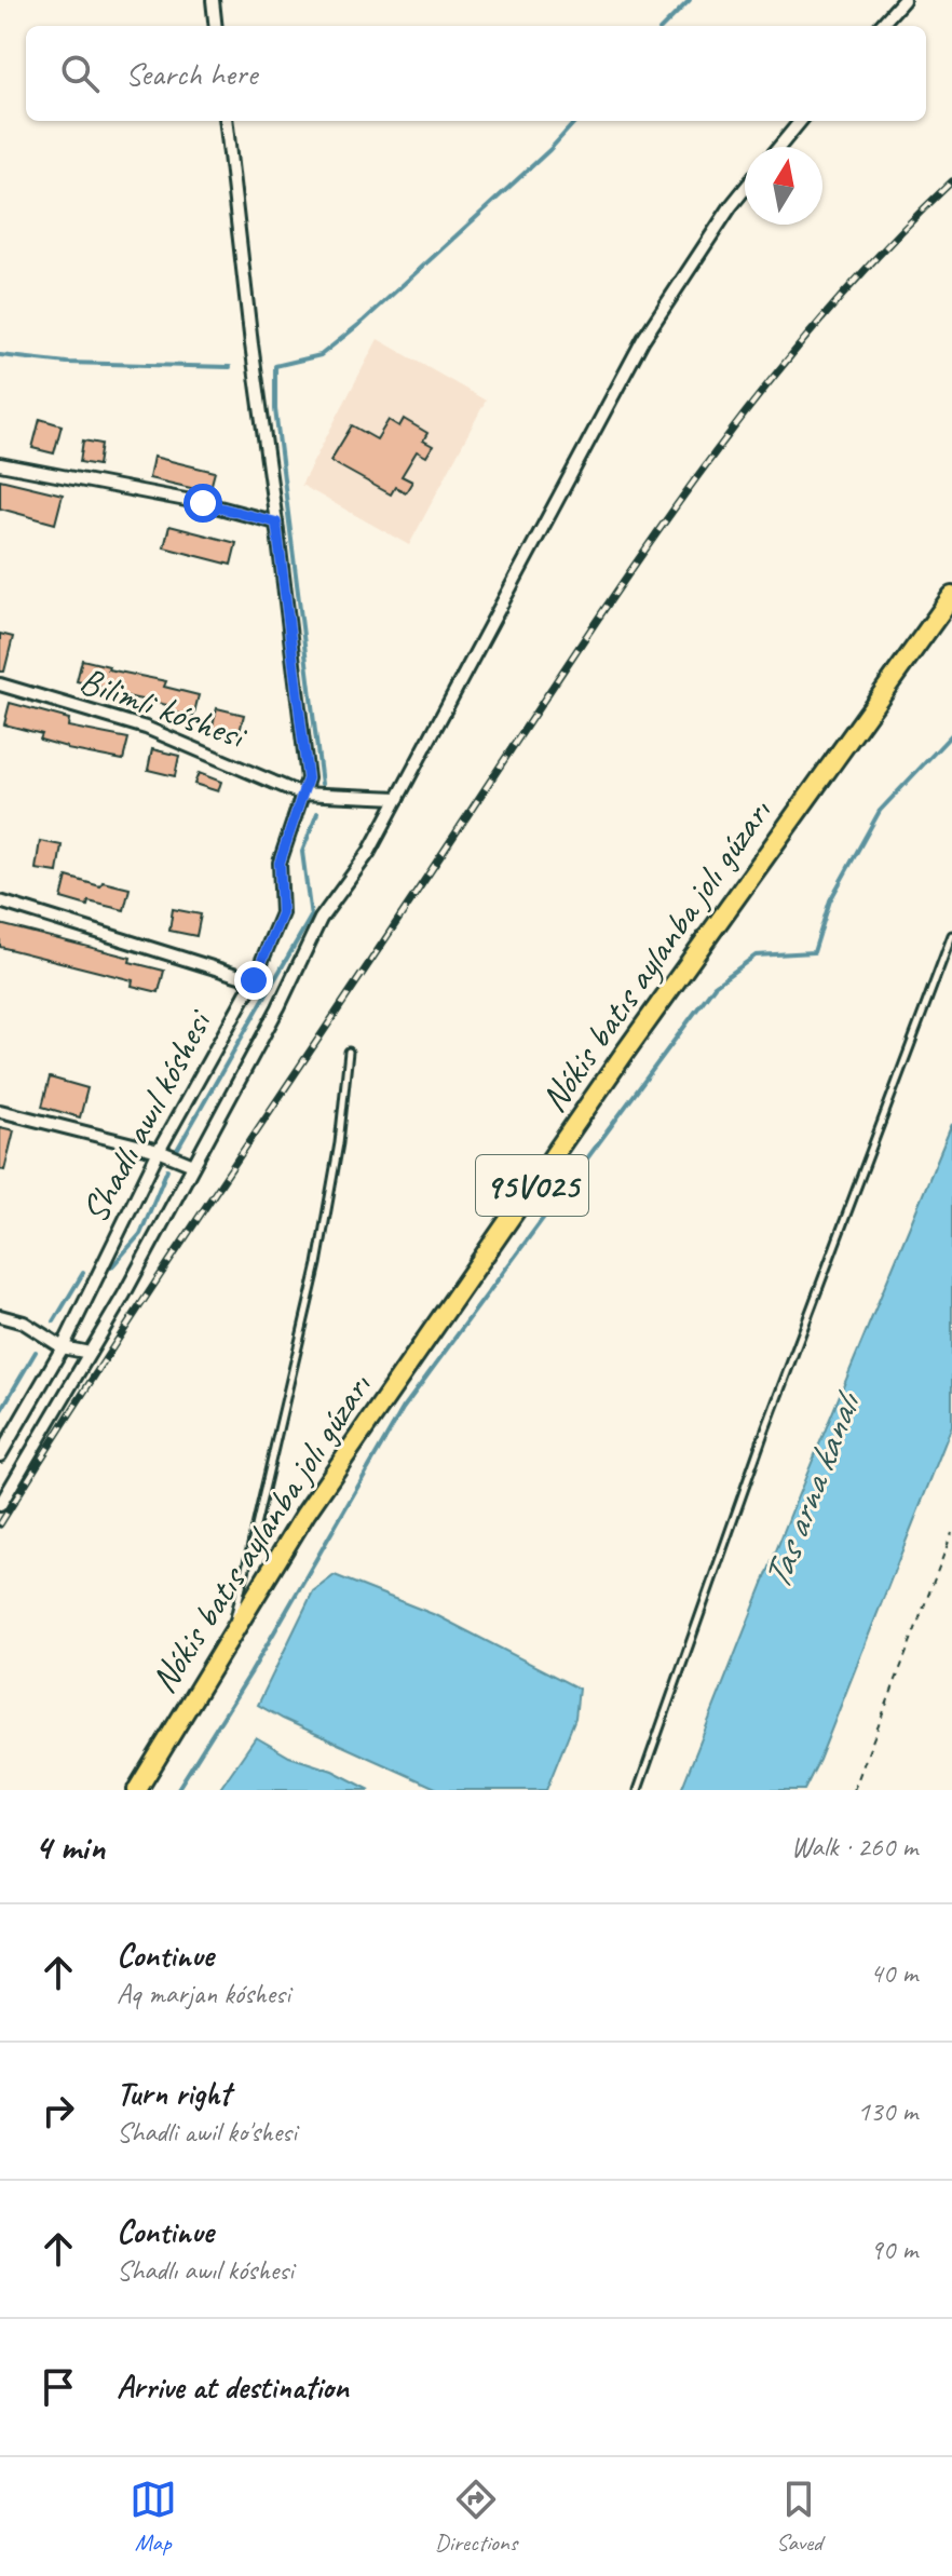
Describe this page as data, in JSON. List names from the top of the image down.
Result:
{
  "streets": {
    "main road": ["Nókis batıs aylanba jolı gúzarı", "95V025"],
    "street": ["Bilimli kóshesi", "Shadlı awıl kóshesi"]
  },
  "crossings": [
    ["Bilimli kóshesi", "Shadlı awıl kóshesi"]
  ],
  "water": ["Tas arna kanalı"],
  "north": "top",
  "page": {
    "search": "Search here",
    "heading": ["4 min", "Walk · 260 m"],
    "list": [
      ["Continue", "Aq marjan kóshesi", "40 m"],
      ["Turn right", "Shadli awil ko'shesi", "130 m"],
      ["Continue", "Shadlı awıl kóshesi", "90 m"],
      "Arrive at destination"
    ],
    "nav": ["Map", "Directions", "Saved"]
  }
}
